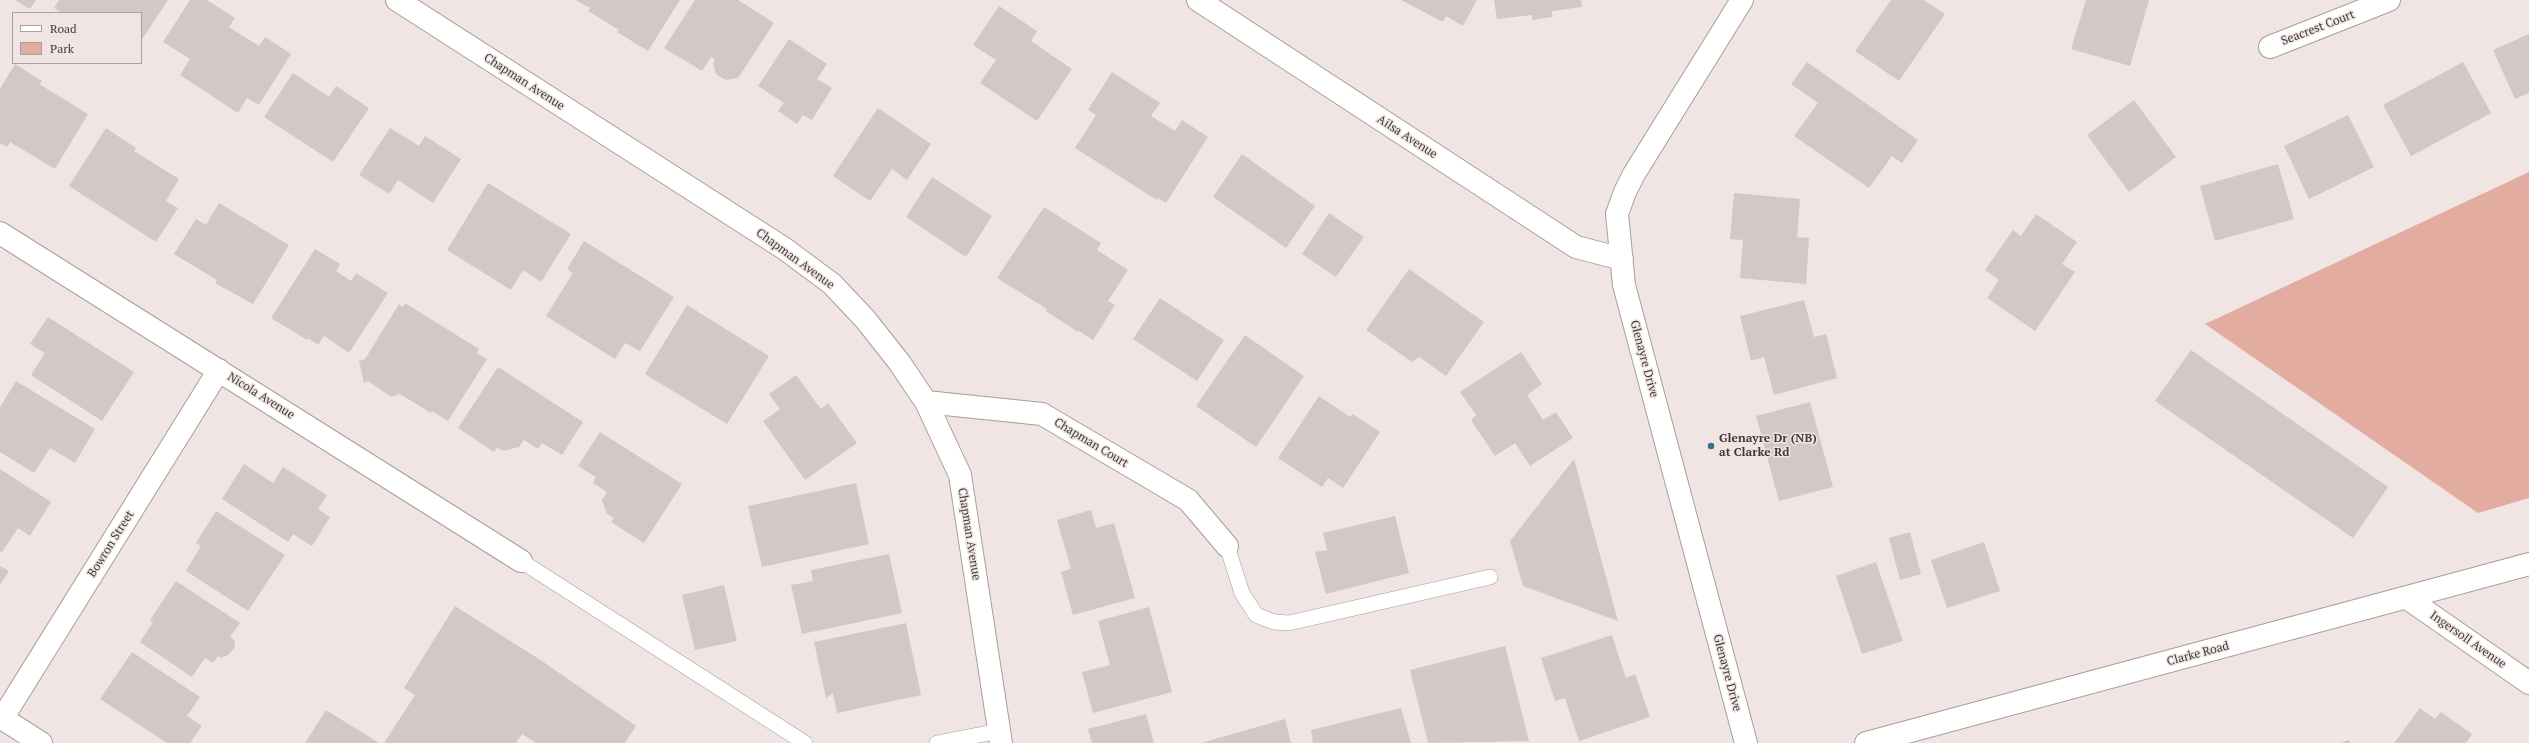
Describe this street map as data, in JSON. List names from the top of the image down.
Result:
{
  "streets": {
    "street": [
      "Seacrest Court",
      "Chapman Avenue",
      "Ailsa Avenue",
      "Glenayre Drive",
      "Nicola Avenue",
      "Chapman Court",
      "Bowron Street",
      "Ingersoll Avenue",
      "Clarke Road"
    ]
  },
  "crossings": [
    ["Chapman Avenue", "Chapman Court"],
    ["Ailsa Avenue", "Glenayre Drive"],
    ["Nicola Avenue", "Bowron Street"],
    ["Ingersoll Avenue", "Clarke Road"]
  ],
  "places": ["Glenayre Dr (NB) at Clarke Rd"],
  "legend": ["Road", "Park"]
}
